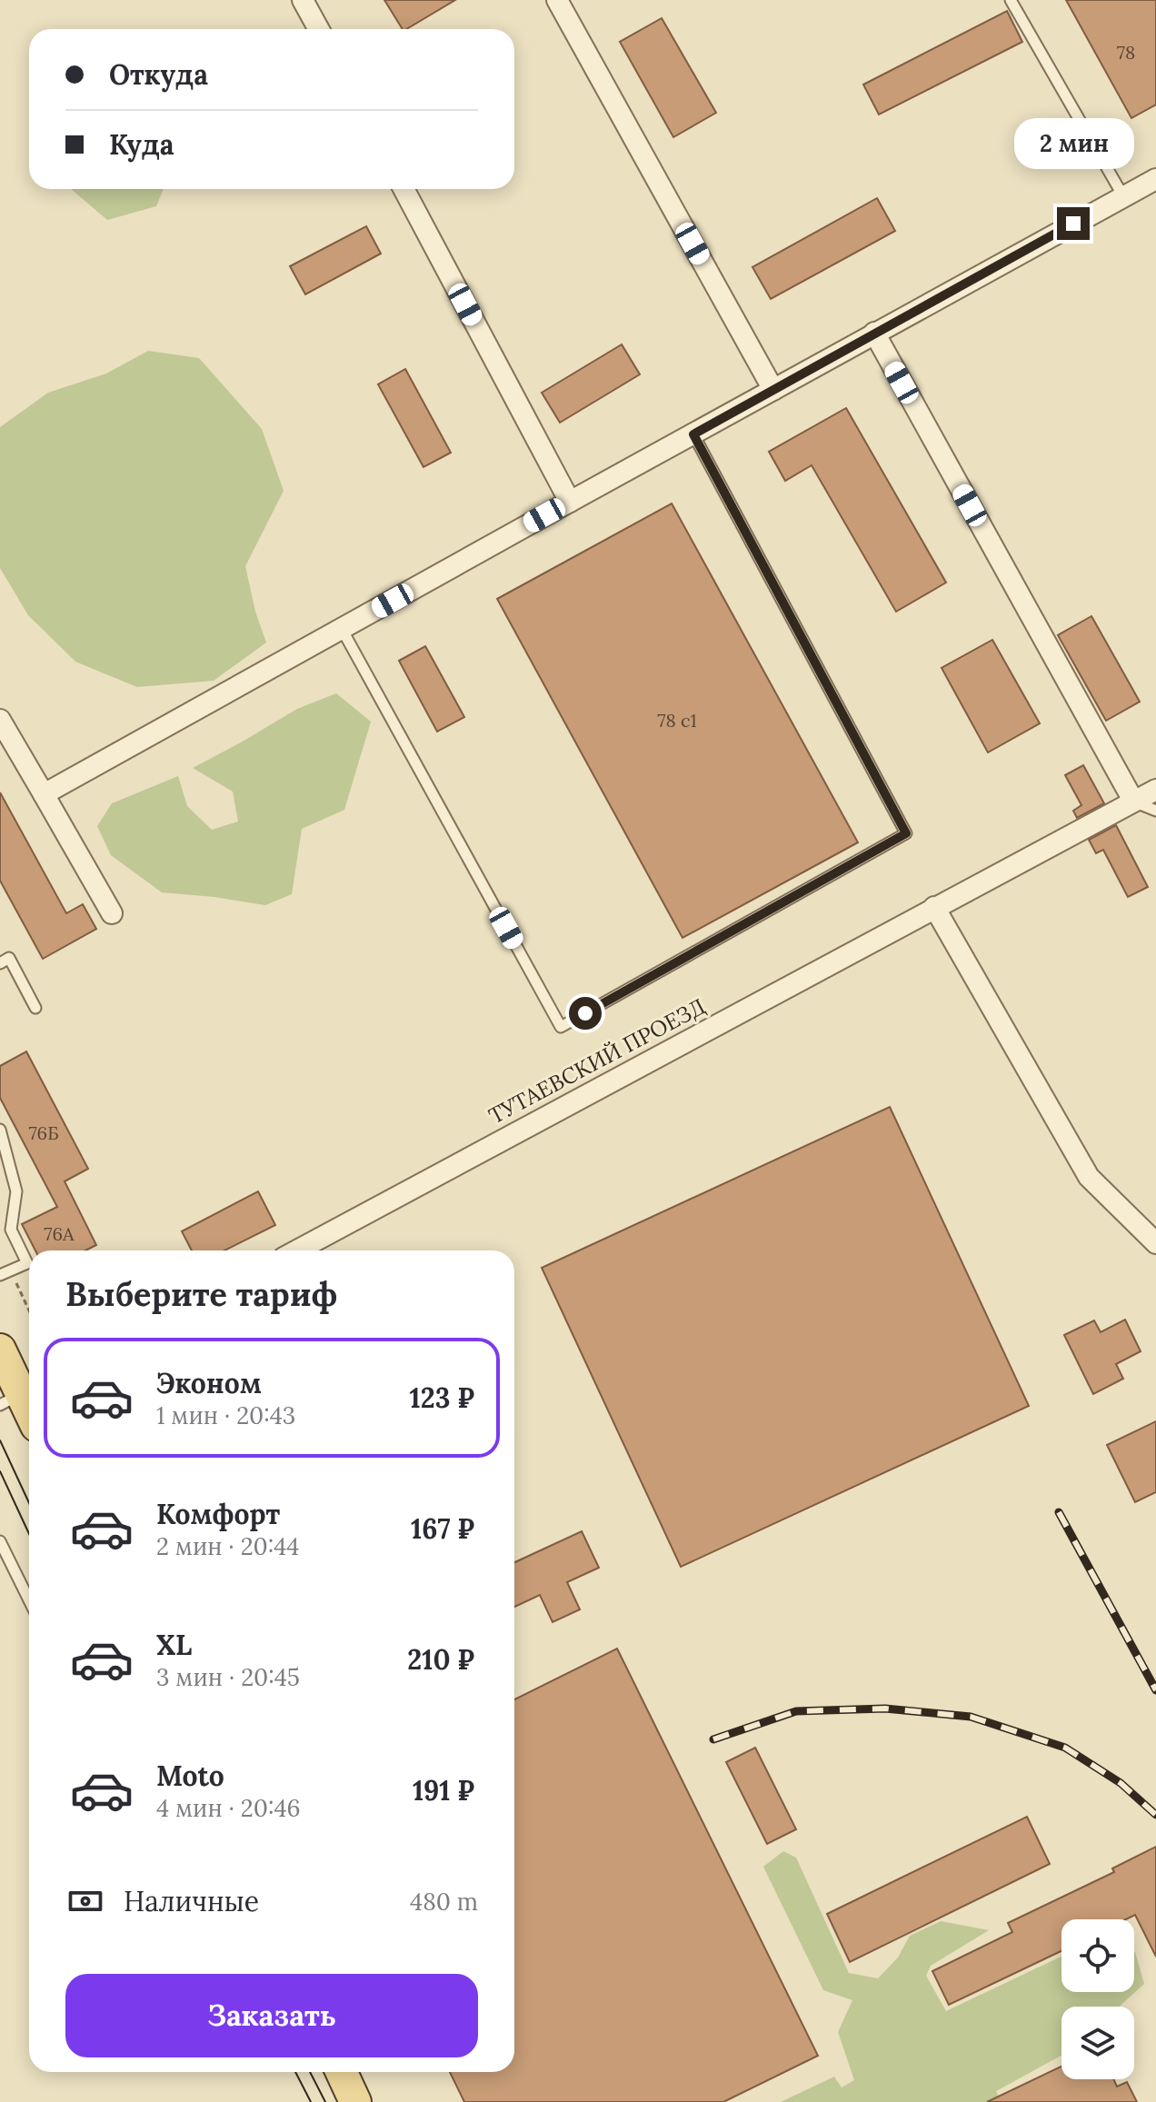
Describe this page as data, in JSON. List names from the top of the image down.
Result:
{
  "streets": {
    "street": ["ТУТАЕВСКИЙ ПРОЕЗД"]
  },
  "house_numbers": [
    "78",
    "78 с1",
    "76Б",
    "76А"
  ],
  "page": {
    "banner": ["Откуда", "Куда"],
    "bubble": "2 мин",
    "heading": "Выберите тариф",
    "list": [
      {
        "name": "Эконом",
        "note": "1 мин · 20:43",
        "value": "123 ₽"
      },
      {
        "name": "Комфорт",
        "note": "2 мин · 20:44",
        "value": "167 ₽"
      },
      {
        "name": "XL",
        "note": "3 мин · 20:45",
        "value": "210 ₽"
      },
      {
        "name": "Moto",
        "note": "4 мин · 20:46",
        "value": "191 ₽"
      }
    ],
    "pay": ["Наличные", "480 m"],
    "buttons": "Заказать"
  }
}
